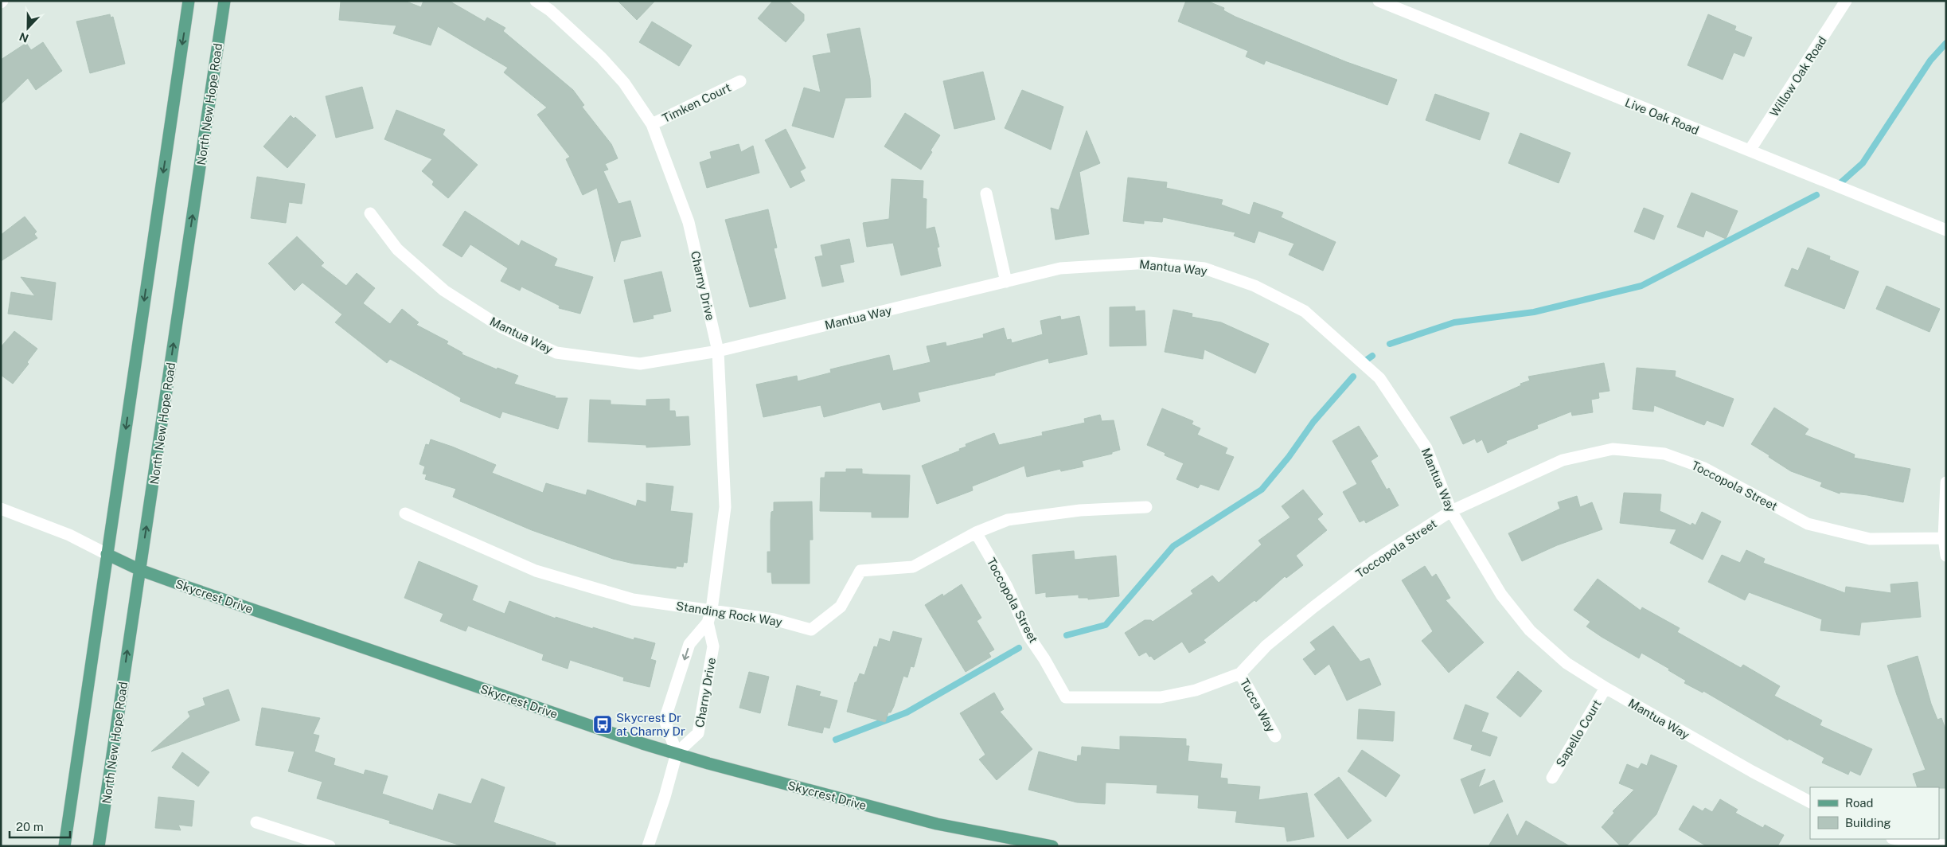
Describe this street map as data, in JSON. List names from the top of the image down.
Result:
{
  "streets": {
    "main road": ["North New Hope Road", "Skycrest Drive"],
    "street": [
      "Willow Oak Road",
      "Timken Court",
      "Live Oak Road",
      "Mantua Way",
      "Charny Drive",
      "Toccopola Street",
      "Standing Rock Way",
      "Tucca Way",
      "Sapello Court"
    ]
  },
  "crossings": [
    ["Willow Oak Road", "Live Oak Road"],
    ["Timken Court", "Charny Drive"],
    ["North New Hope Road", "Skycrest Drive"],
    ["Mantua Way", "Charny Drive"],
    ["Mantua Way", "Toccopola Street"],
    ["Mantua Way", "Sapello Court"],
    ["Charny Drive", "Skycrest Drive"],
    ["Charny Drive", "Standing Rock Way"],
    ["Toccopola Street", "Standing Rock Way"],
    ["Toccopola Street", "Tucca Way"]
  ],
  "places": {
    "bus stop": ["Skycrest Dr at Charny Dr"]
  },
  "legend": ["Road", "Building"],
  "scale_bar": "20 m",
  "north": "bottom"
}
